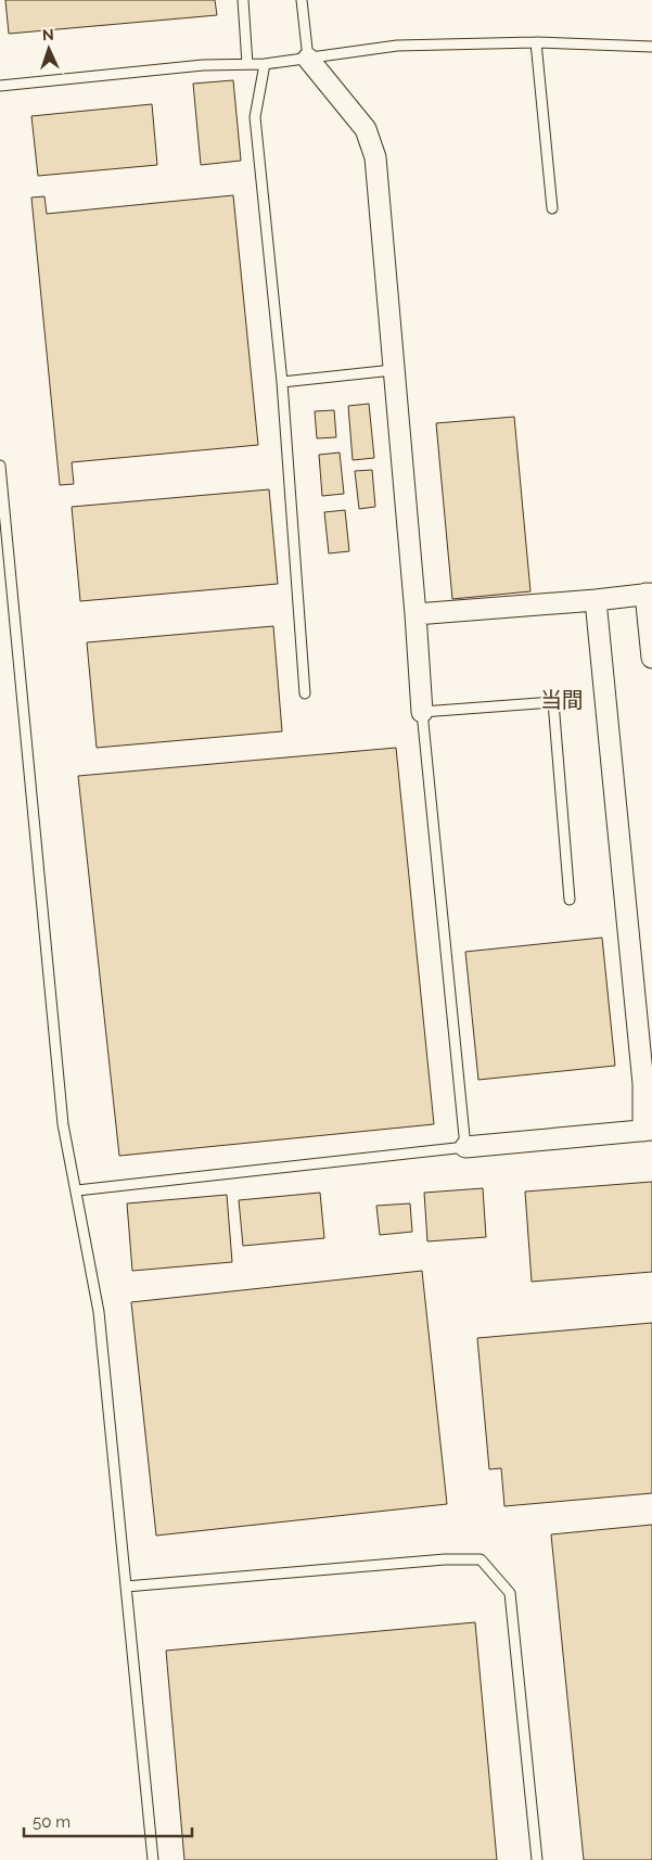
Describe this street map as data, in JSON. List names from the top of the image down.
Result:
{
  "districts": ["当間"],
  "scale_bar": "50 m",
  "north": "top"
}
